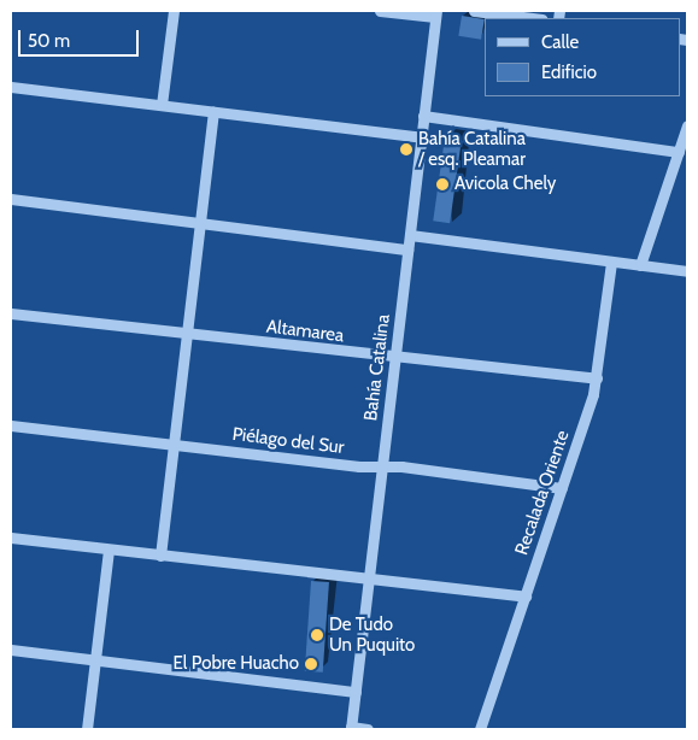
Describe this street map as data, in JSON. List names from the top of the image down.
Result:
{
  "streets": {
    "street": [
      "Altamarea",
      "Bahía Catalina",
      "Piélago del Sur",
      "Recalada Oriente"
    ]
  },
  "crossings": [
    ["Altamarea", "Bahía Catalina"],
    ["Altamarea", "Recalada Oriente"],
    ["Bahía Catalina", "Piélago del Sur"],
    ["Piélago del Sur", "Recalada Oriente"]
  ],
  "places": [
    "Bahía Catalina / esq. Pleamar",
    "Avicola Chely",
    "De Tudo Un Puquito",
    "El Pobre Huacho"
  ],
  "legend": ["Calle", "Edificio"],
  "scale_bar": "50 m"
}
